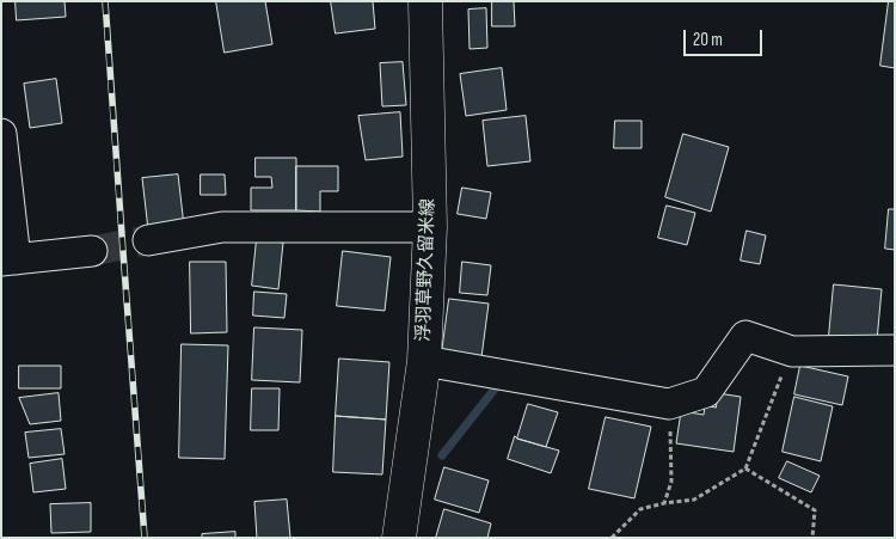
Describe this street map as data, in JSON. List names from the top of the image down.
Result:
{
  "streets": {
    "main road": ["浮羽草野久留米線"]
  },
  "scale_bar": "20 m"
}
